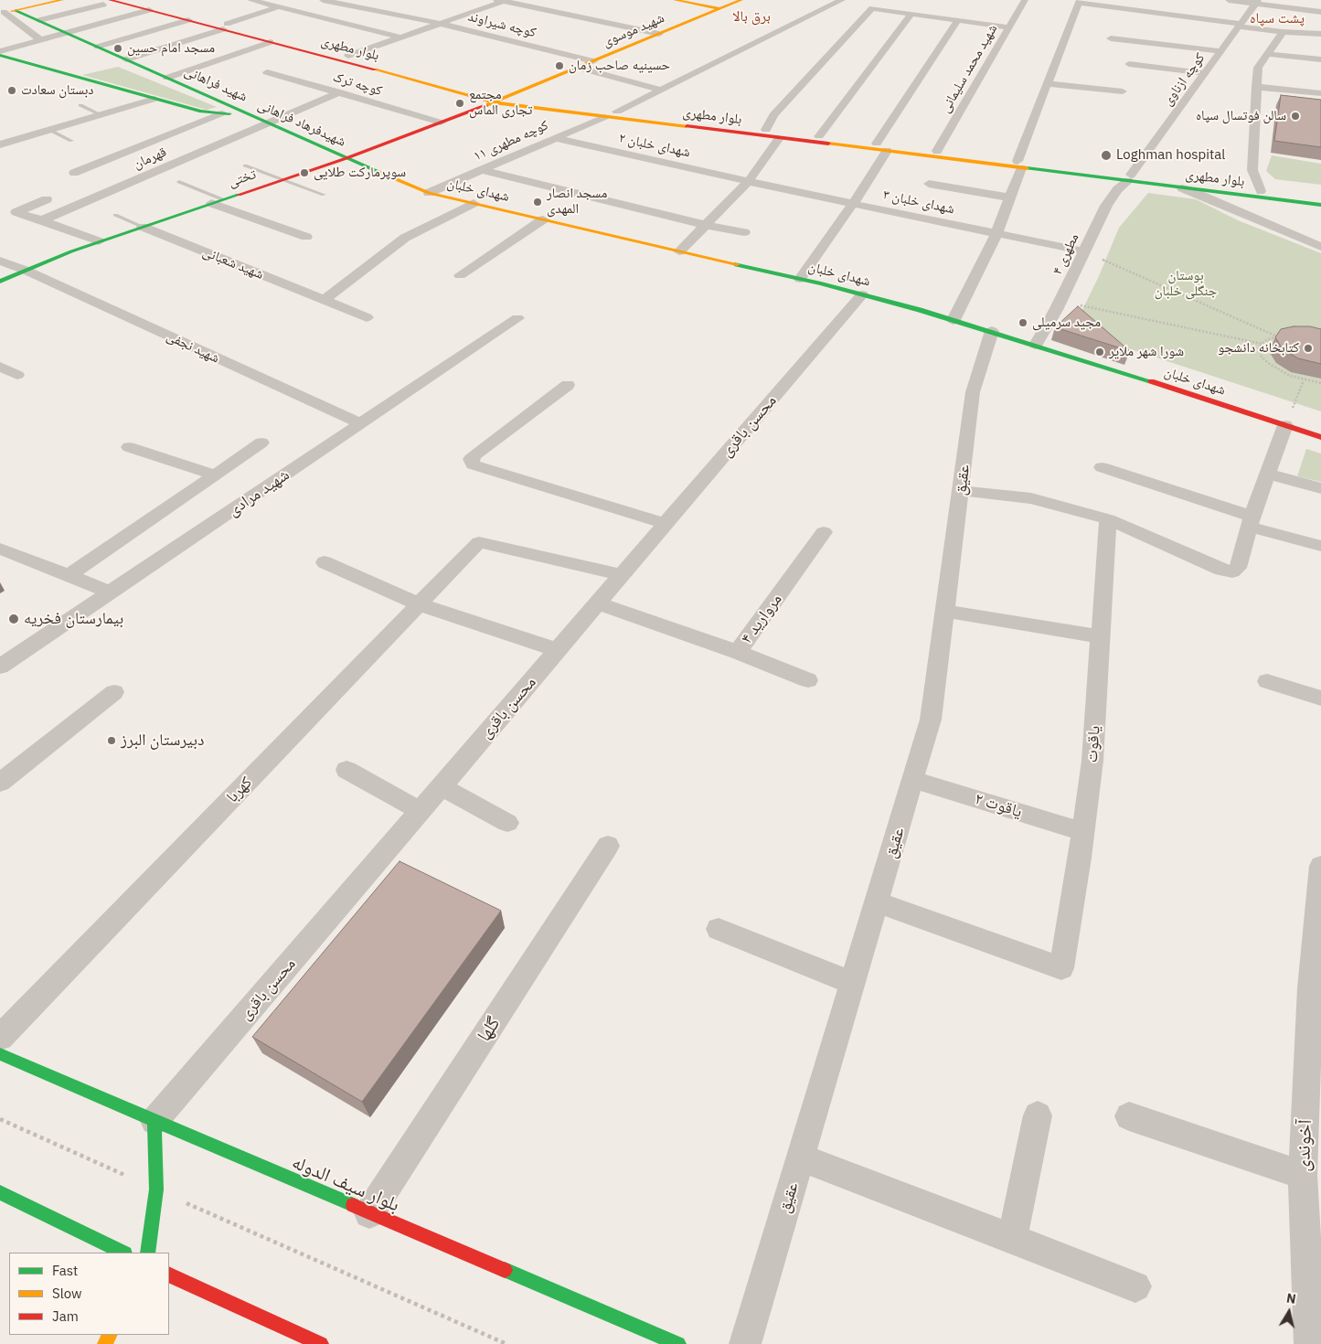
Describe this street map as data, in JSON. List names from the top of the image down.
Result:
{
  "streets": {
    "main road": [
      "شهید موسوی",
      "بلوار مطهری",
      "شهید فراهانی",
      "شهیدفرهاد فراهانی",
      "تختی",
      "شهدای خلبان",
      "بلوار سیف الدوله"
    ],
    "street": [
      "کوچه شیراوند",
      "شهید محمد سلیمانی",
      "کوچه ازناوی",
      "کوچه ترک",
      "کوچه مطهری ۱۱",
      "شهدای خلبان ۲",
      "قهرمان",
      "شهدای خلبان ۳",
      "مطهری ۴",
      "شهید شعبانی",
      "شهید نجفی",
      "محسن باقری",
      "عقیق",
      "شهید مرادی",
      "مروارید ۴",
      "یاقوت",
      "کهربا",
      "یاقوت ۲",
      "گلها",
      "آخوندی"
    ]
  },
  "crossings": [
    ["کوچه شیراوند", "شهید موسوی"],
    ["شهید موسوی", "بلوار مطهری"],
    ["شهید موسوی", "تختی"],
    ["بلوار مطهری", "شهید محمد سلیمانی"],
    ["بلوار مطهری", "کوچه ازناوی"],
    ["بلوار مطهری", "کوچه مطهری ۱۱"],
    ["بلوار مطهری", "تختی"],
    ["بلوار مطهری", "مطهری ۴"],
    ["کوچه ازناوی", "مطهری ۴"],
    ["شهید فراهانی", "شهیدفرهاد فراهانی"],
    ["کوچه ترک", "قهرمان"],
    ["کوچه ترک", "تختی"],
    ["شهیدفرهاد فراهانی", "قهرمان"],
    ["شهیدفرهاد فراهانی", "تختی"],
    ["شهیدفرهاد فراهانی", "شهدای خلبان"],
    ["کوچه مطهری ۱۱", "شهدای خلبان ۲"],
    ["کوچه مطهری ۱۱", "شهدای خلبان"],
    ["شهدای خلبان ۲", "شهدای خلبان ۳"],
    ["تختی", "شهدای خلبان"],
    ["تختی", "شهید شعبانی"],
    ["تختی", "شهید نجفی"],
    ["شهدای خلبان", "مطهری ۴"],
    ["شهدای خلبان", "محسن باقری"],
    ["شهدای خلبان", "عقیق"],
    ["شهدای خلبان ۳", "مطهری ۴"],
    ["شهید نجفی", "شهید مرادی"],
    ["محسن باقری", "مروارید ۴"],
    ["محسن باقری", "کهربا"],
    ["محسن باقری", "بلوار سیف الدوله"],
    ["عقیق", "یاقوت"],
    ["عقیق", "یاقوت ۲"],
    ["یاقوت", "یاقوت ۲"],
    ["گلها", "بلوار سیف الدوله"]
  ],
  "districts": ["برق بالا", "پشت سپاه"],
  "parks": ["بوستان جنگلی خلبان"],
  "places": [
    "مسجد امام حسین",
    "حسینیه صاحب زمان",
    "دبستان سعادت",
    "مجتمع تجاری الماس",
    "سالن فوتسال سپاه",
    "Loghman hospital",
    "سوپرمارکت طلایی",
    "مسجد انصار المهدی",
    "مجید سرمیلی",
    "کتابخانه دانشجو",
    "شورا شهر ملایر",
    "بیمارستان فخریه",
    "دبیرستان البرز"
  ],
  "legend": ["Fast", "Slow", "Jam"],
  "north": "top"
}
